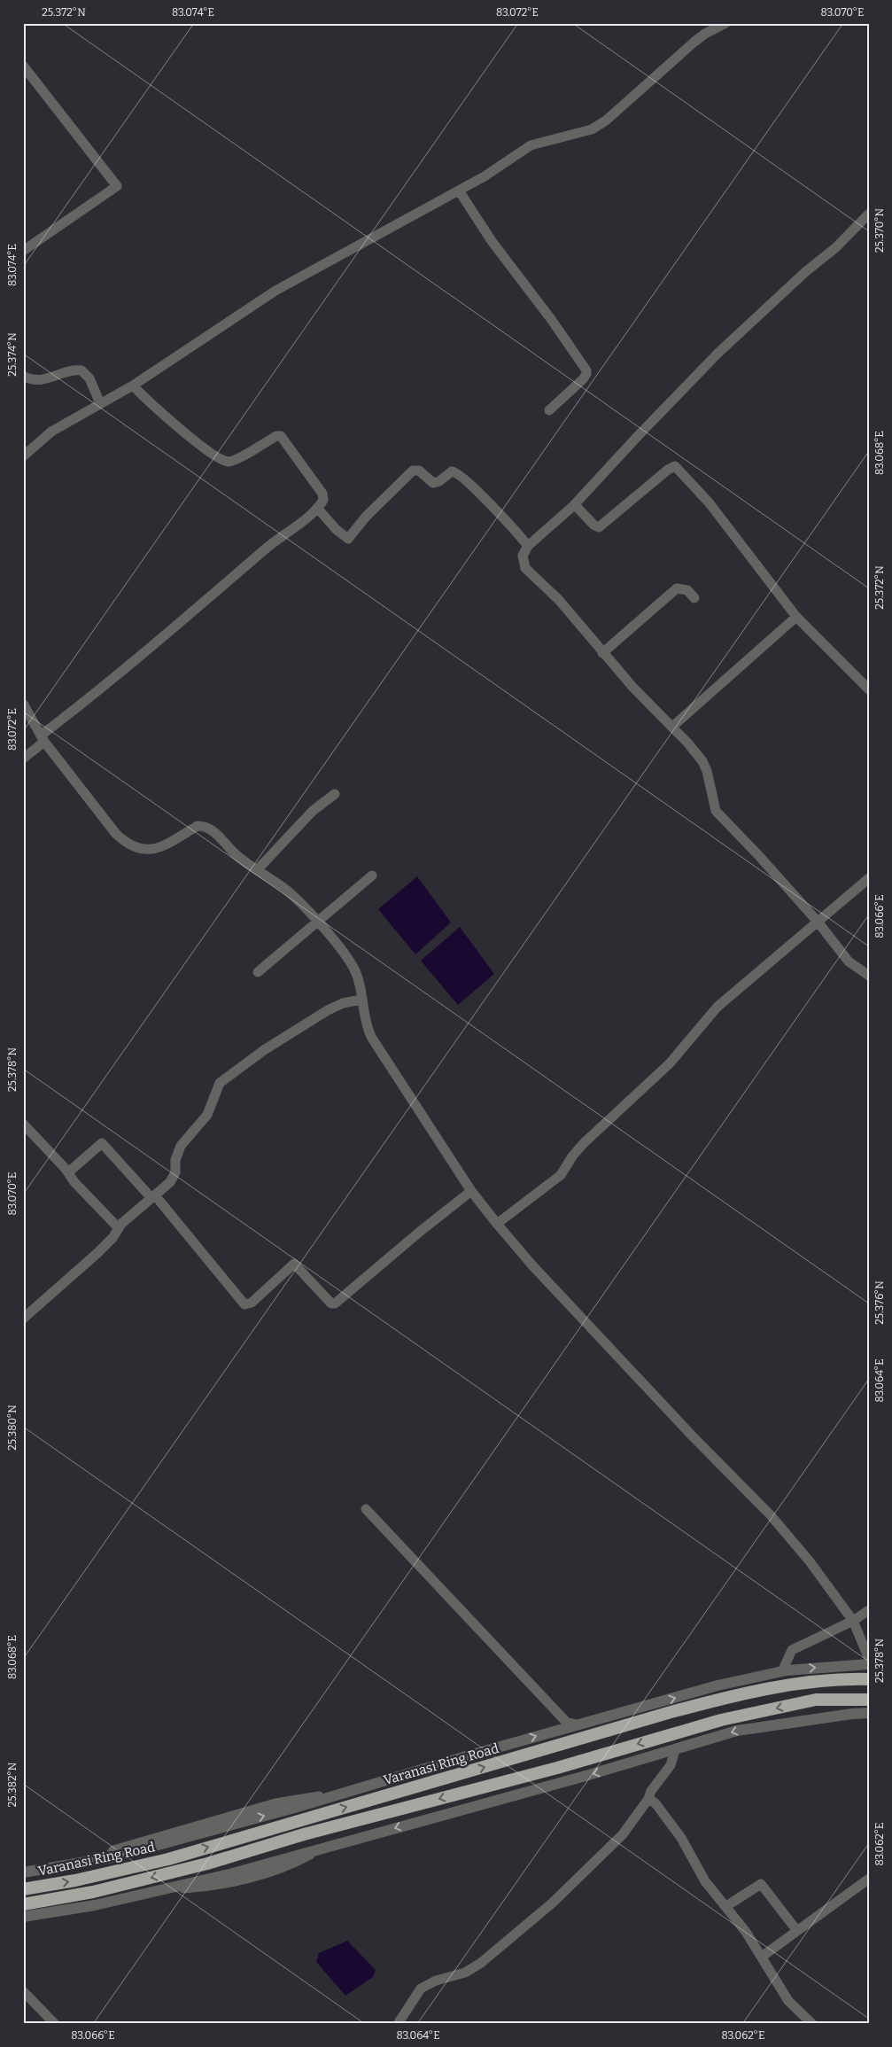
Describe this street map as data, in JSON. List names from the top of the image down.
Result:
{
  "streets": {
    "highway": ["Varanasi Ring Road"]
  },
  "coordinates": [
    "25.372°N",
    "83.074°E",
    "83.072°E",
    "83.070°E",
    "25.370°N",
    "25.374°N",
    "83.068°E",
    "83.066°E",
    "25.378°N",
    "25.376°N",
    "83.064°E",
    "25.380°N",
    "25.382°N",
    "83.062°E"
  ]
}
